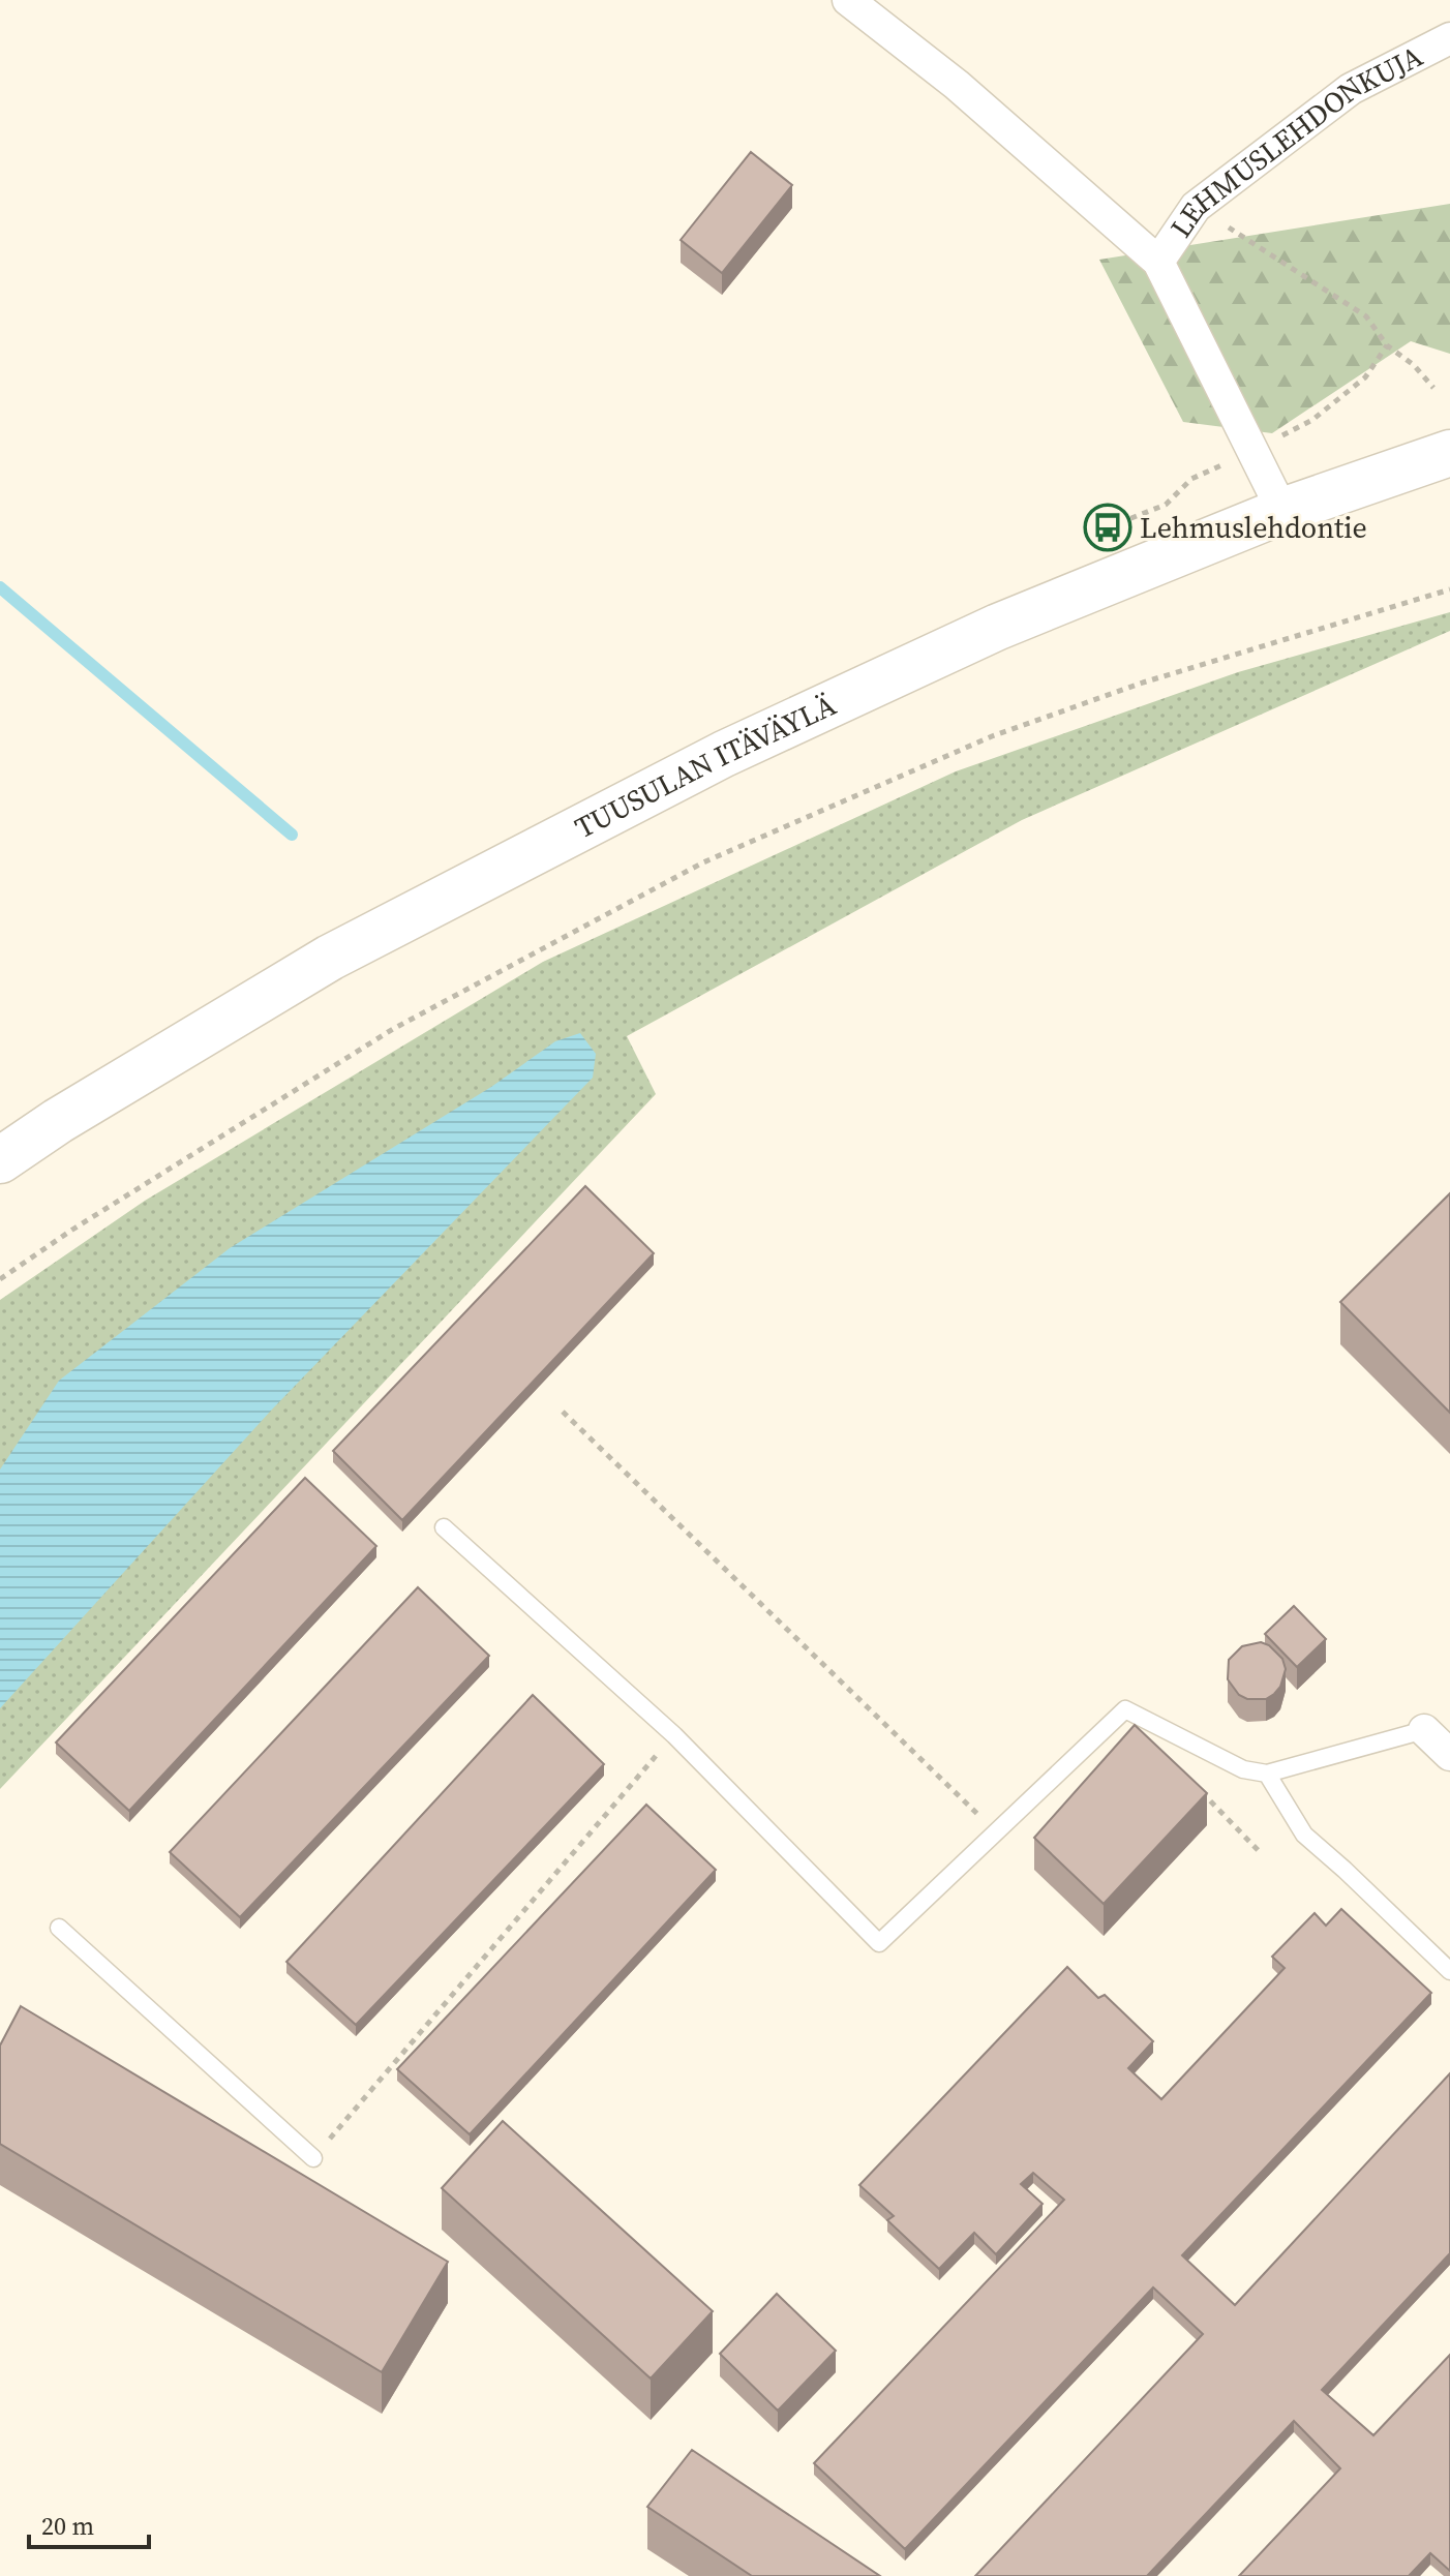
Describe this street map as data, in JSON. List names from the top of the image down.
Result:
{
  "streets": {
    "main road": ["TUUSULAN ITÄVÄYLÄ"],
    "street": ["LEHMUSLEHDONKUJA"]
  },
  "places": {
    "bus stop": ["Lehmuslehdontie"]
  },
  "scale_bar": "20 m"
}
